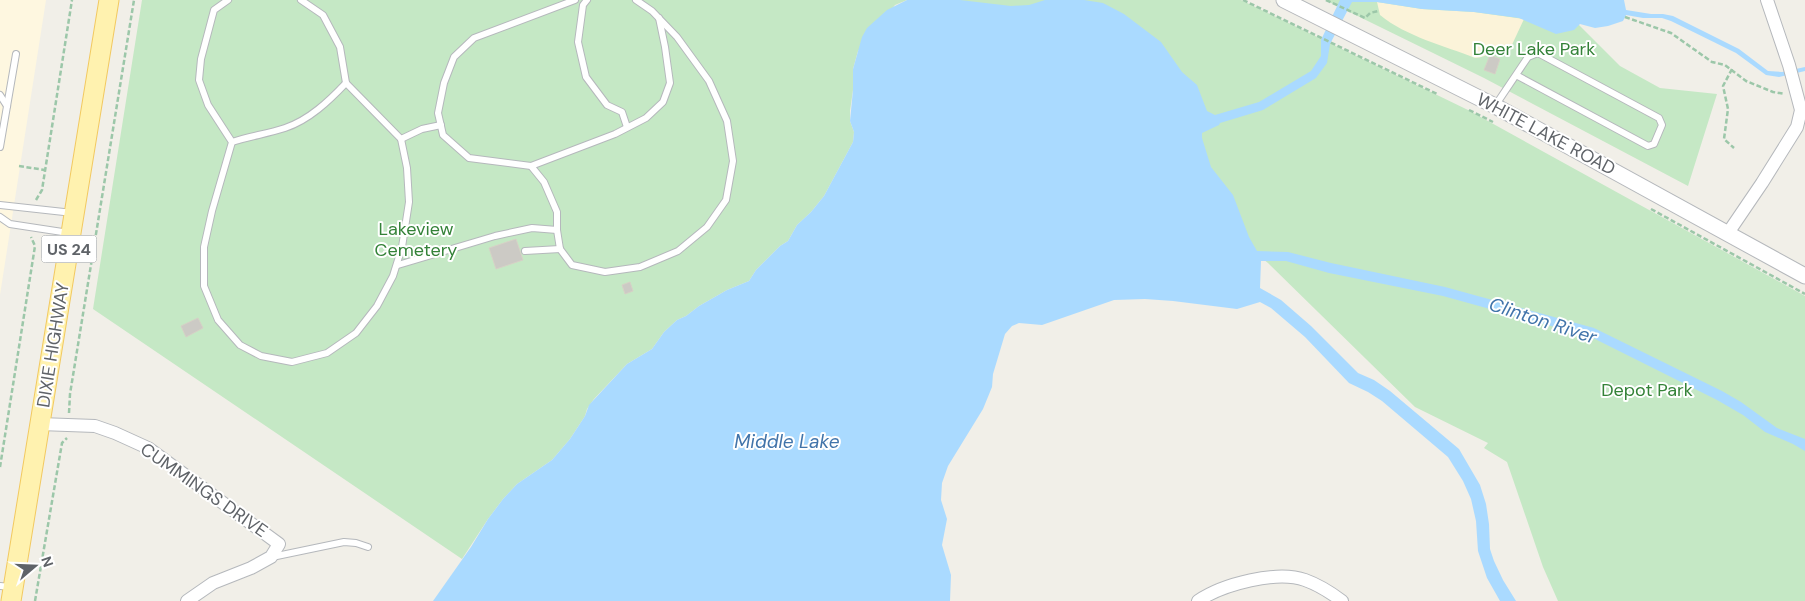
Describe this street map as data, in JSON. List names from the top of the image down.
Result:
{
  "streets": {
    "main road": ["US 24", "DIXIE HIGHWAY"],
    "street": ["WHITE LAKE ROAD", "CUMMINGS DRIVE"]
  },
  "crossings": [
    ["DIXIE HIGHWAY", "CUMMINGS DRIVE"]
  ],
  "water": ["Clinton River", "Middle Lake"],
  "parks": ["Deer Lake Park", "Lakeview Cemetery", "Depot Park"],
  "north": "right"
}
